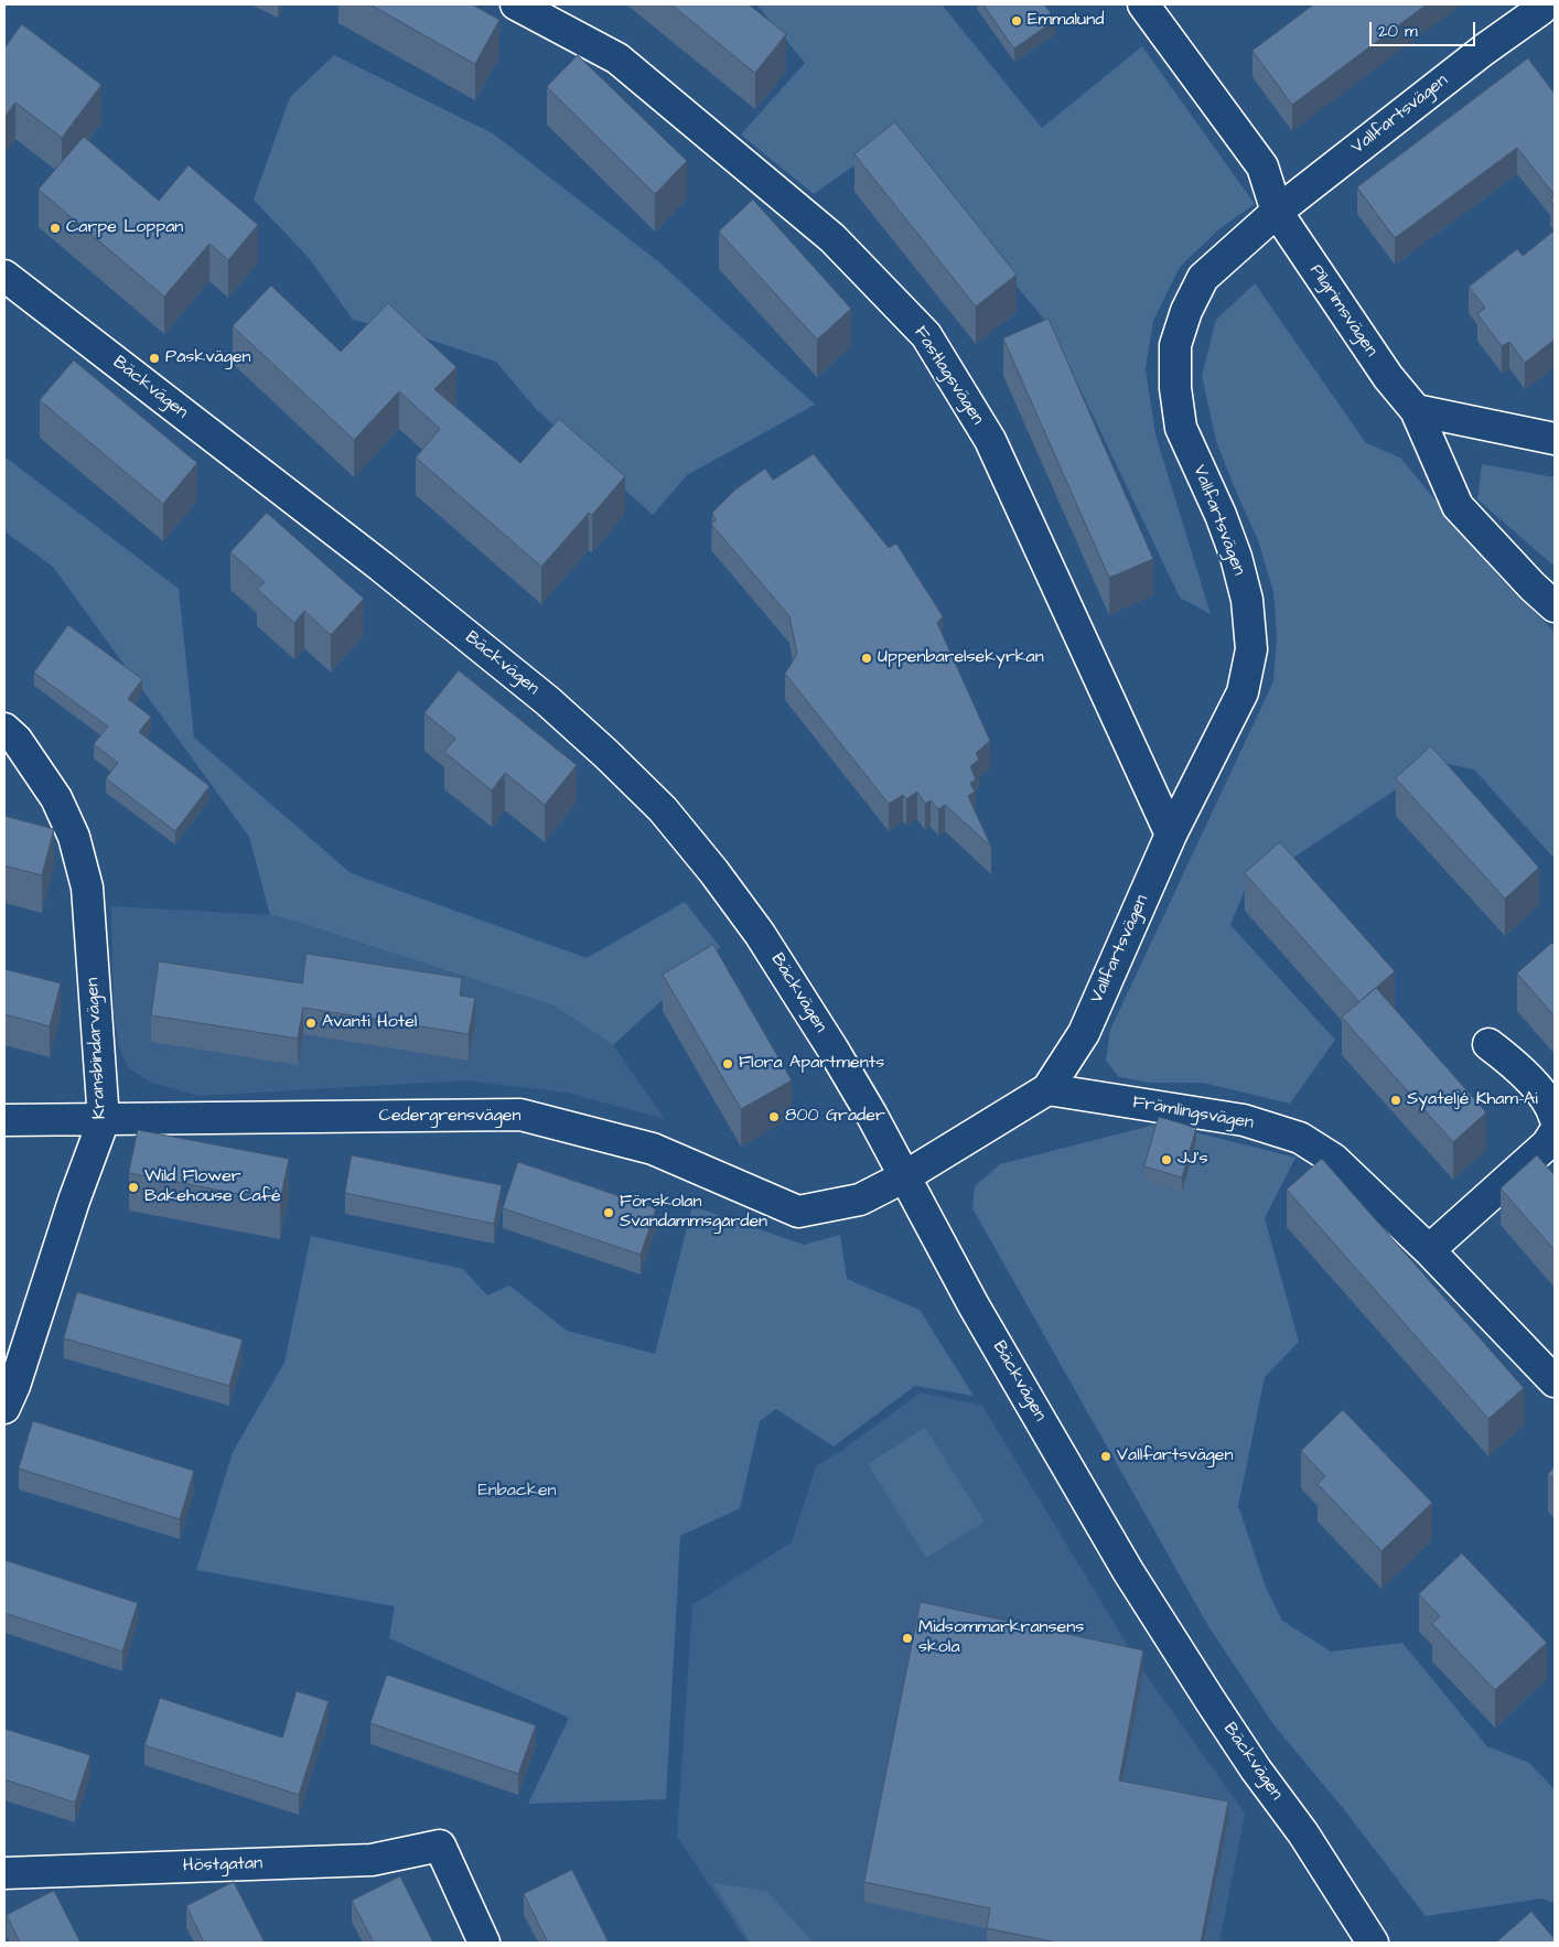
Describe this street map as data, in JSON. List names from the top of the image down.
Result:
{
  "streets": {
    "street": [
      "Vallfartsvägen",
      "Pilgrimsvägen",
      "Fastlagsvägen",
      "Bäckvägen",
      "Kransbindarvägen",
      "Främlingsvägen",
      "Cedergrensvägen",
      "Höstgatan"
    ]
  },
  "crossings": [
    ["Vallfartsvägen", "Pilgrimsvägen"],
    ["Vallfartsvägen", "Fastlagsvägen"],
    ["Vallfartsvägen", "Bäckvägen"],
    ["Vallfartsvägen", "Främlingsvägen"],
    ["Vallfartsvägen", "Cedergrensvägen"],
    ["Bäckvägen", "Cedergrensvägen"],
    ["Kransbindarvägen", "Cedergrensvägen"]
  ],
  "parks": ["Enbacken"],
  "places": [
    "Emmalund",
    "Carpe Loppan",
    "Påskvägen",
    "Uppenbarelsekyrkan",
    "Avanti Hotel",
    "Flora Apartments",
    "Syateljé Kham-Ai",
    "800 Grader",
    "JJ's",
    "Wild Flower Bakehouse Café",
    "Förskolan Svandammsgården",
    "Vallfartsvägen",
    "Midsommarkransens skola"
  ],
  "scale_bar": "20 m"
}
